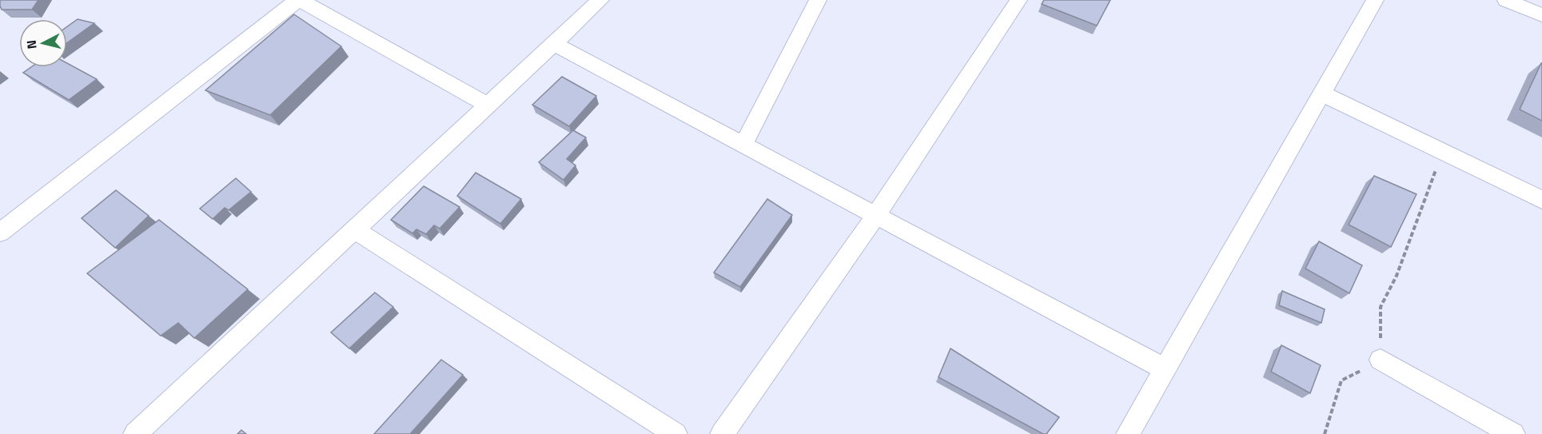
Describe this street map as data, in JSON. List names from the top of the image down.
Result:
{
  "north": "left"
}
